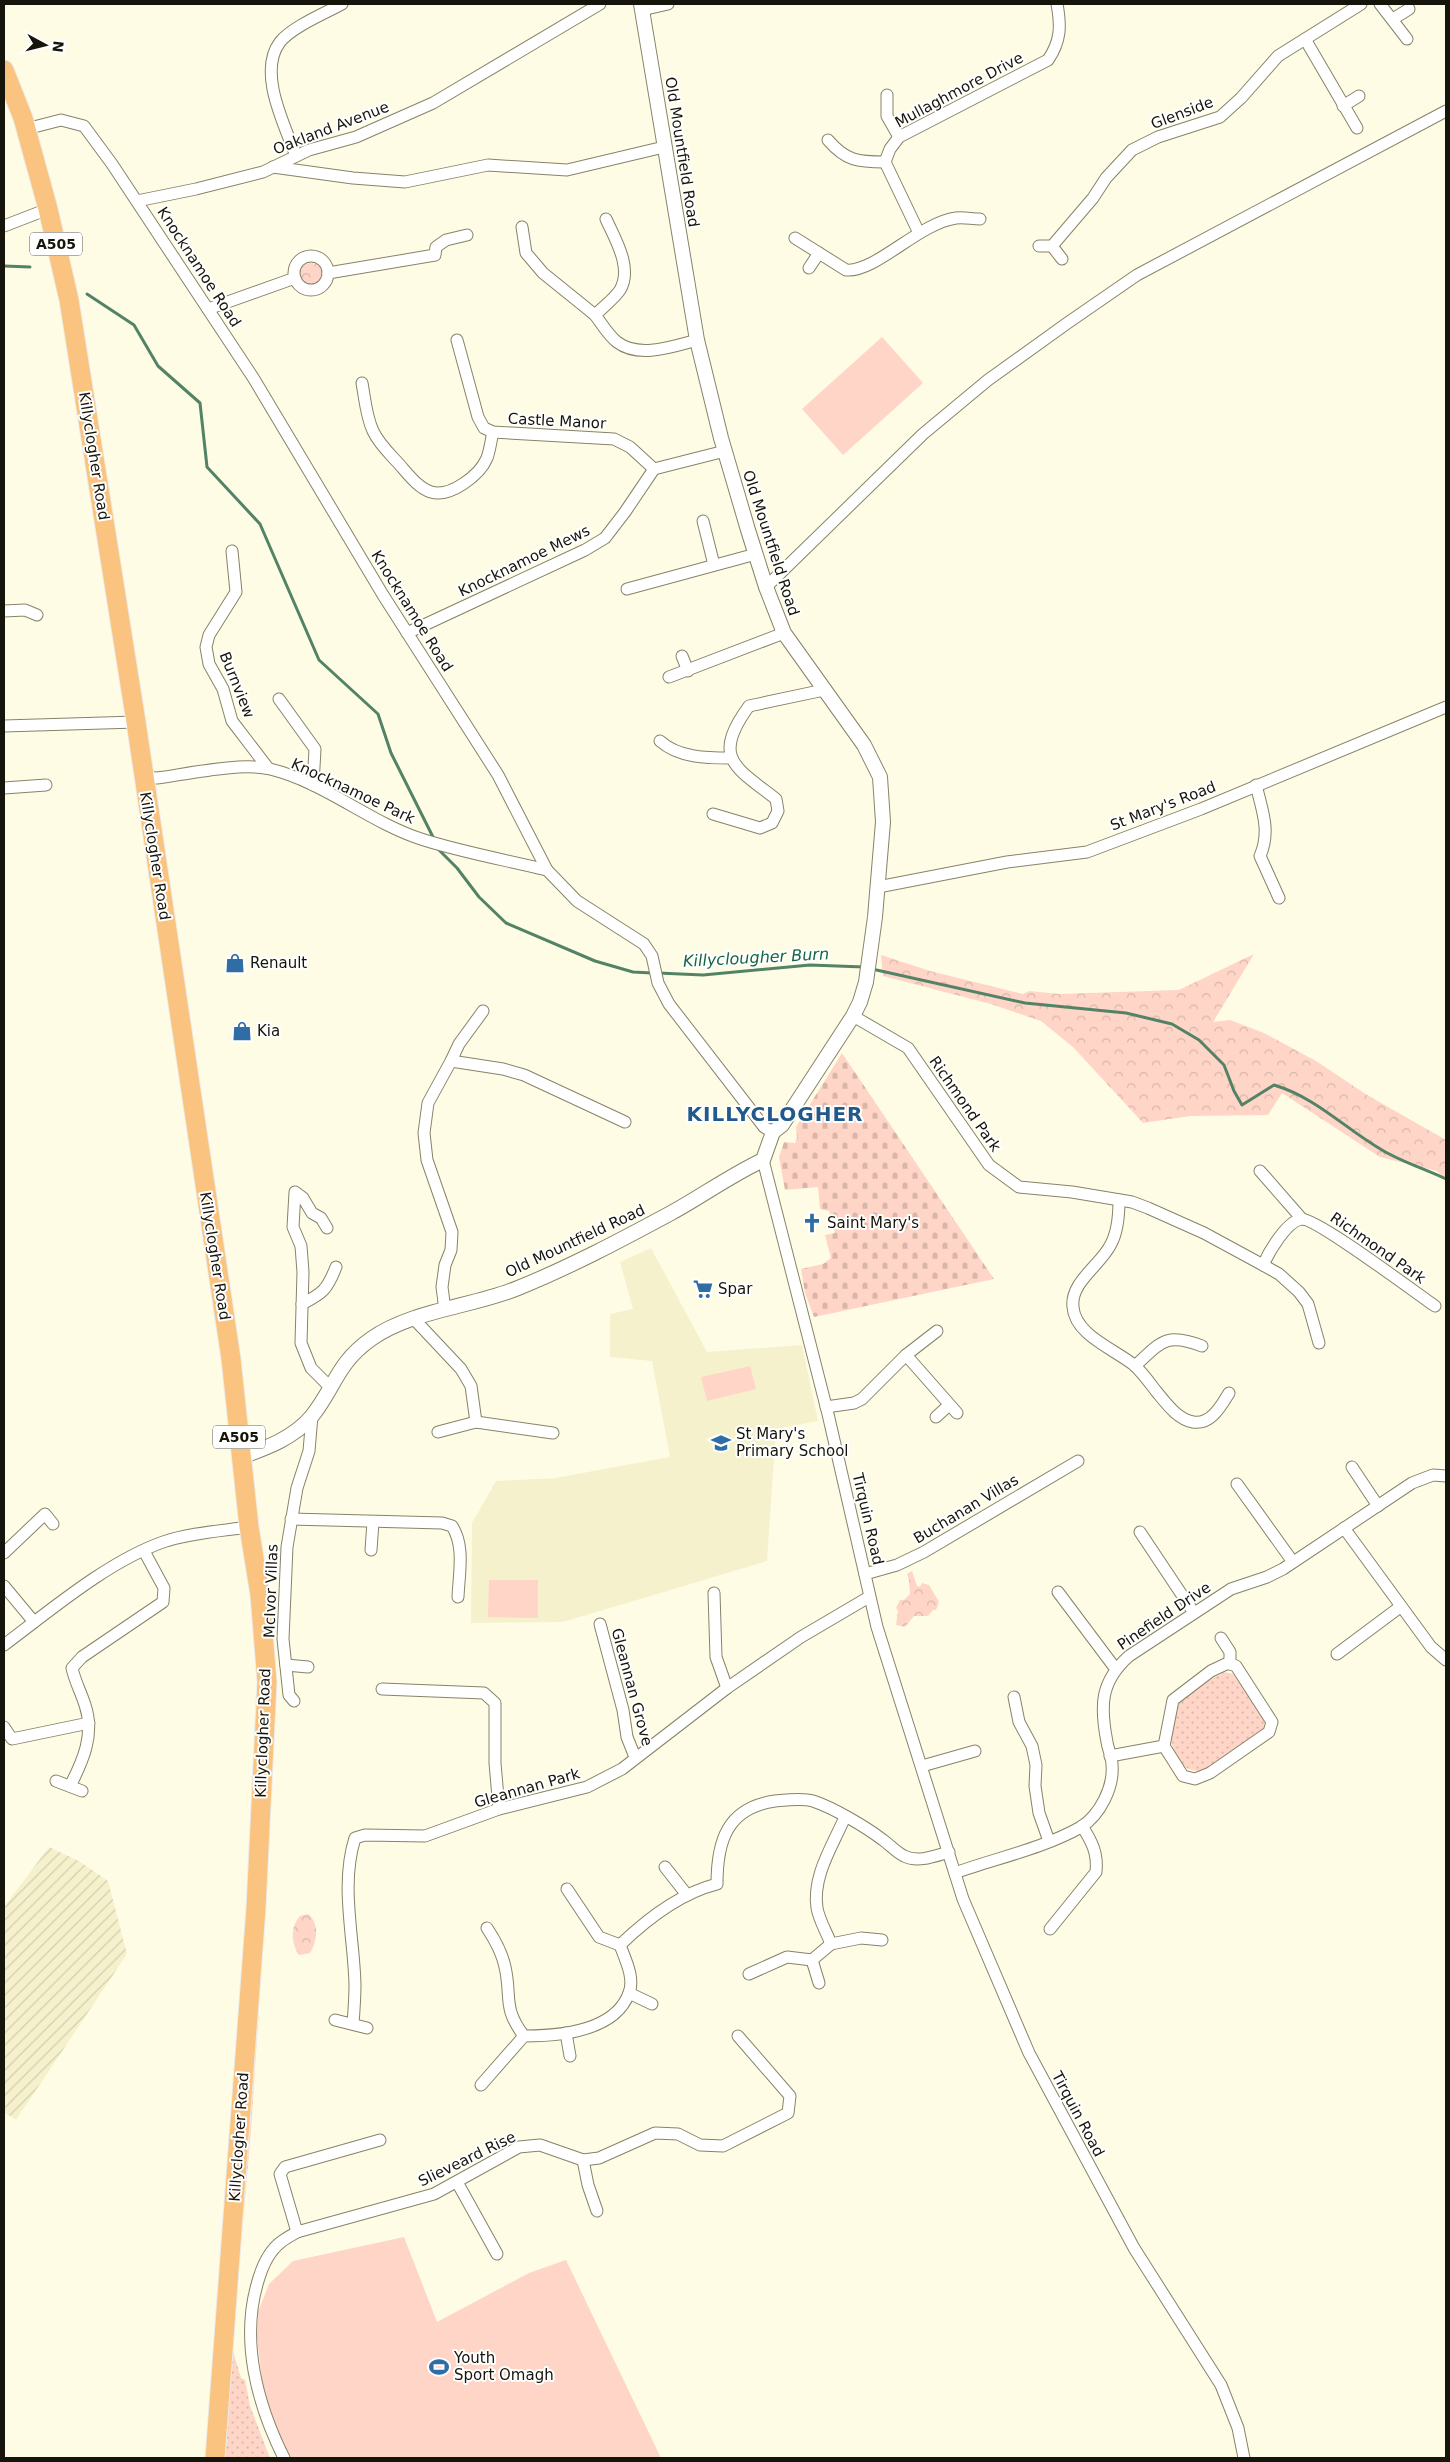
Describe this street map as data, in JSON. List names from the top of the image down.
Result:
{
  "streets": {
    "highway": ["A505", "Killyclogher Road"],
    "street": [
      "Mullaghmore Drive",
      "Glenside",
      "Oakland Avenue",
      "Old Mountfield Road",
      "Knocknamoe Road",
      "Castle Manor",
      "Knocknamoe Mews",
      "Burnview",
      "Knocknamoe Park",
      "St Mary's Road",
      "Richmond Park",
      "Buchanan Villas",
      "Tirquin Road",
      "McIvor Villas",
      "Pinefield Drive",
      "Gleannan Grove",
      "Gleannan Park",
      "Slieveard Rise"
    ]
  },
  "crossings": [
    ["Oakland Avenue", "Knocknamoe Road"],
    ["Old Mountfield Road", "Knocknamoe Road"],
    ["Old Mountfield Road", "St Mary's Road"],
    ["Old Mountfield Road", "Richmond Park"],
    ["Old Mountfield Road", "Tirquin Road"],
    ["Old Mountfield Road", "McIvor Villas"],
    ["Knocknamoe Road", "Killyclogher Road"],
    ["Knocknamoe Road", "Knocknamoe Mews"],
    ["Knocknamoe Road", "Knocknamoe Park"],
    ["Castle Manor", "Knocknamoe Mews"],
    ["Killyclogher Road", "Knocknamoe Park"],
    ["Burnview", "Knocknamoe Park"],
    ["Buchanan Villas", "Tirquin Road"],
    ["Tirquin Road", "Pinefield Drive"],
    ["Tirquin Road", "Gleannan Park"],
    ["Gleannan Grove", "Gleannan Park"]
  ],
  "districts": ["KILLYCLOGHER"],
  "water": ["Killyclougher Burn"],
  "places": {
    "shop": ["Renault", "Kia"],
    "church": ["Saint Mary's"],
    "supermarket": ["Spar"],
    "school or university": ["St Mary's Primary School"],
    "sports": ["Youth Sport Omagh"]
  },
  "north": "right"
}
